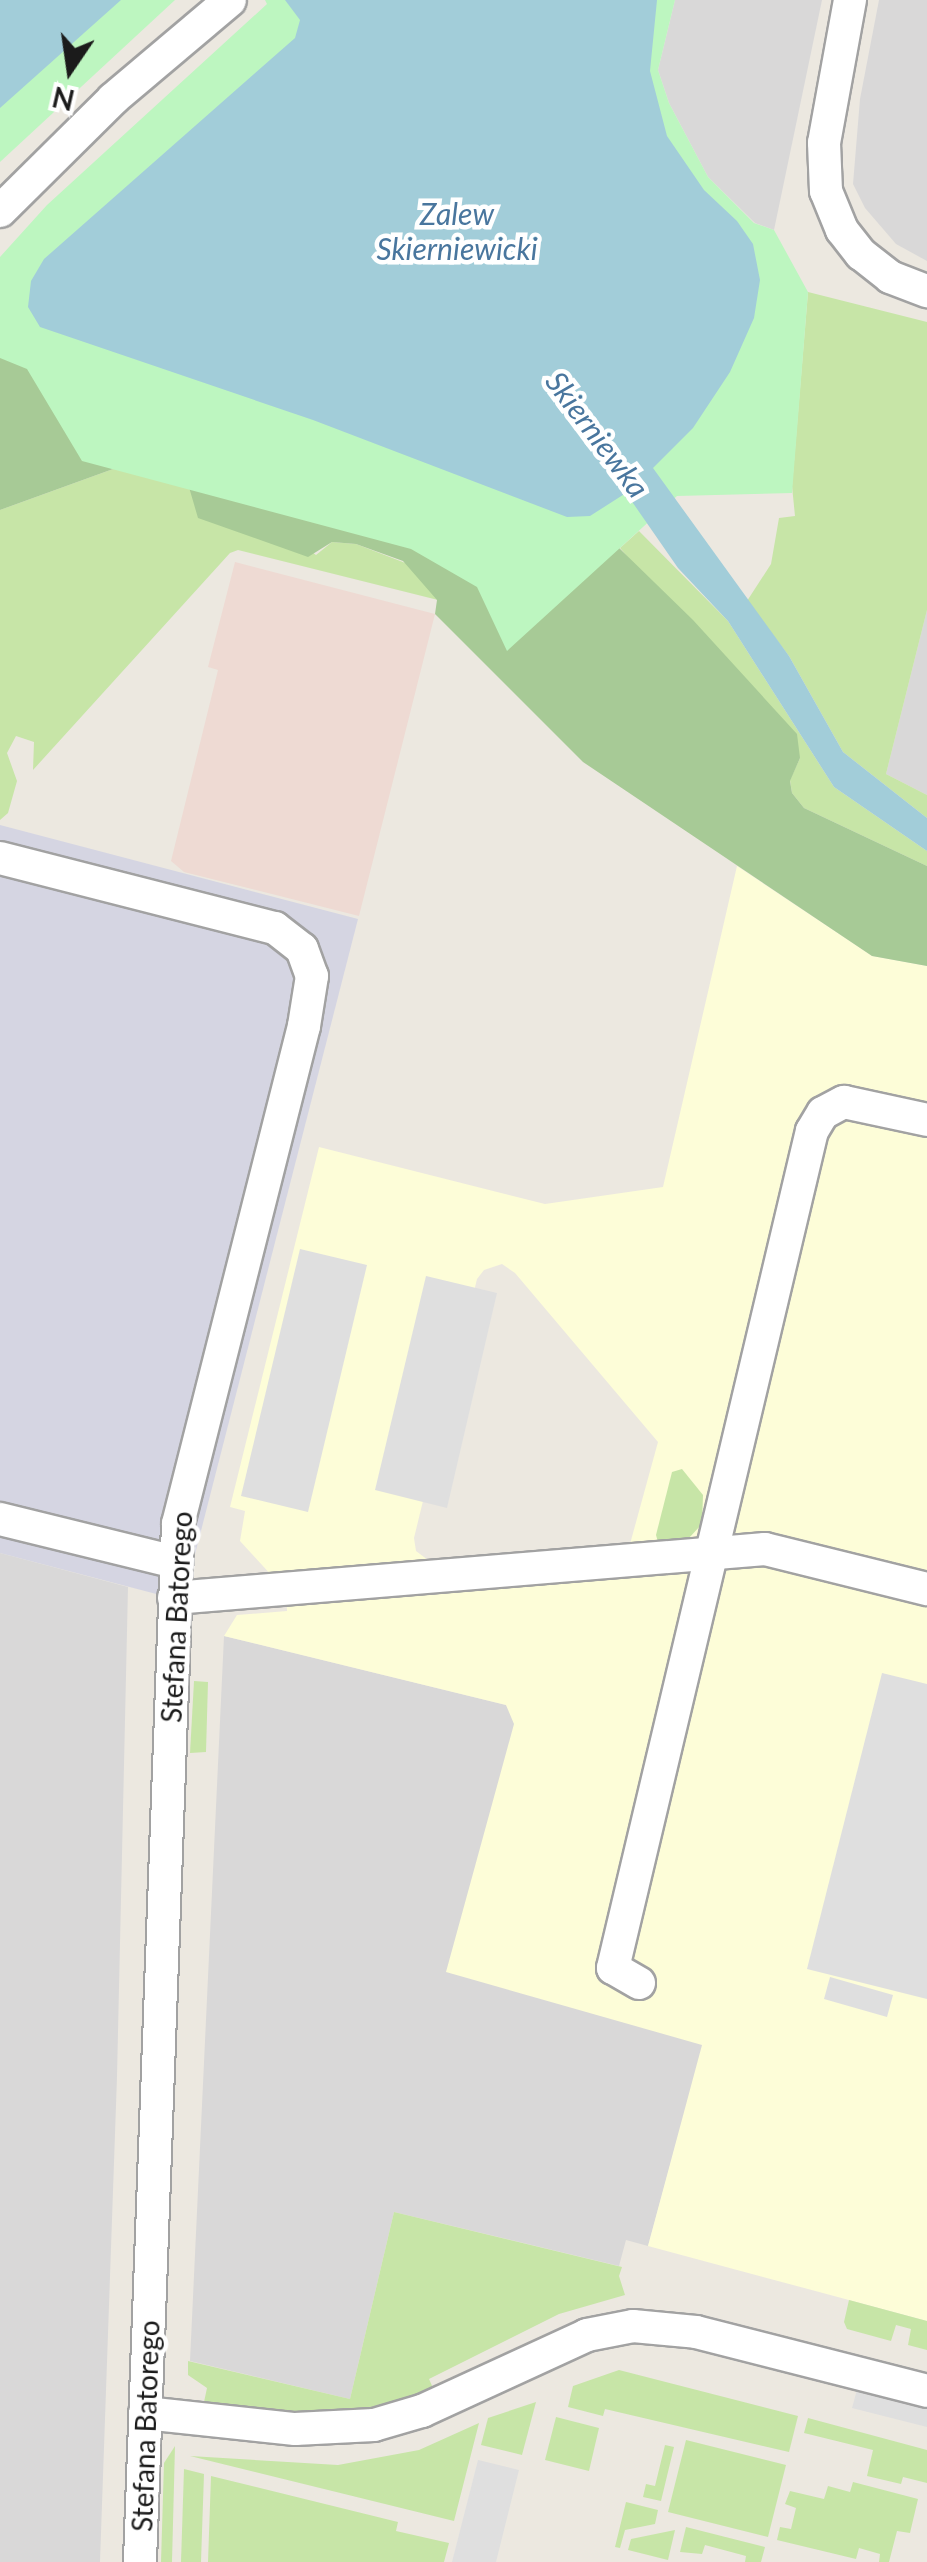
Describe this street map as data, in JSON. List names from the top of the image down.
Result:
{
  "streets": {
    "street": ["Stefana Batorego"]
  },
  "water": ["Zalew Skierniewicki", "Skierniewka"],
  "north": "bottom"
}
